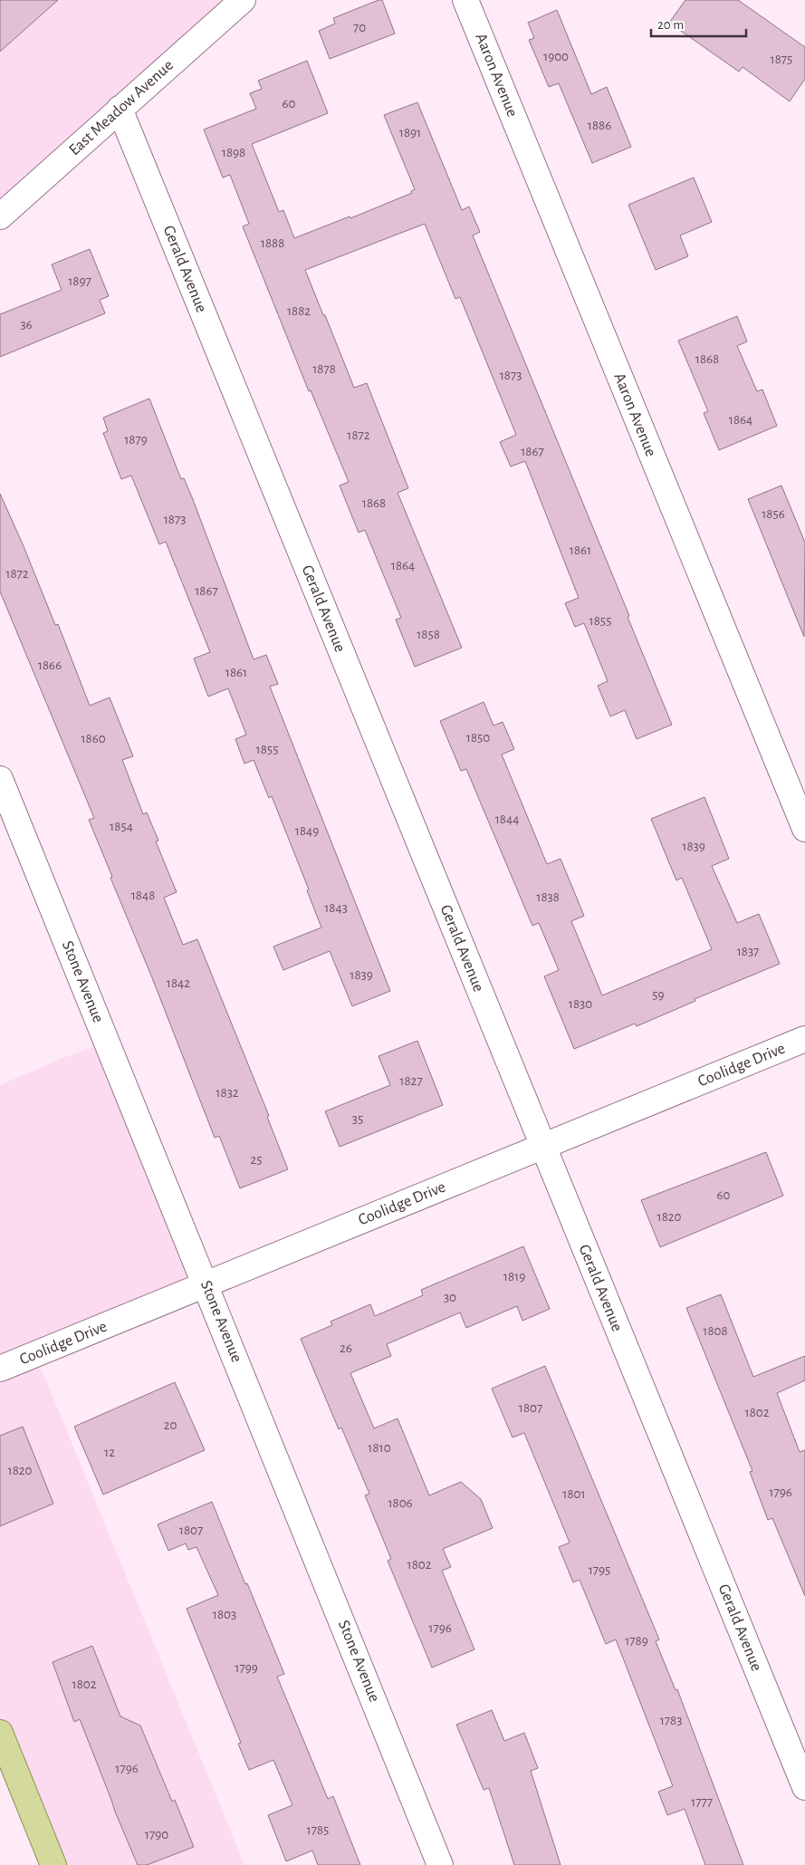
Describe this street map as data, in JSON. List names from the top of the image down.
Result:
{
  "streets": {
    "street": [
      "Aaron Avenue",
      "East Meadow Avenue",
      "Gerald Avenue",
      "Stone Avenue",
      "Coolidge Drive"
    ]
  },
  "crossings": [
    ["East Meadow Avenue", "Gerald Avenue"],
    ["Gerald Avenue", "Coolidge Drive"],
    ["Stone Avenue", "Coolidge Drive"]
  ],
  "house_numbers": [
    "70",
    "1900",
    "1875",
    "60",
    "1886",
    "1891",
    "1898",
    "1888",
    "1897",
    "1882",
    "36",
    "1868",
    "1878",
    "1873",
    "1864",
    "1872",
    "1879",
    "1867",
    "1868",
    "1856",
    "1873",
    "1861",
    "1864",
    "1872",
    "1867",
    "1855",
    "1858",
    "1866",
    "1861",
    "1850",
    "1860",
    "1855",
    "1844",
    "1854",
    "1849",
    "1839",
    "1848",
    "1838",
    "1843",
    "1837",
    "1839",
    "1842",
    "59",
    "1830",
    "1827",
    "1832",
    "35",
    "25",
    "60",
    "1820",
    "1819",
    "30",
    "1808",
    "26",
    "1807",
    "1802",
    "20",
    "1810",
    "12",
    "1820",
    "1796",
    "1801",
    "1806",
    "1807",
    "1802",
    "1795",
    "1803",
    "1796",
    "1789",
    "1799",
    "1802",
    "1783",
    "1796",
    "1777",
    "1785",
    "1790"
  ],
  "scale_bar": "20 m"
}
